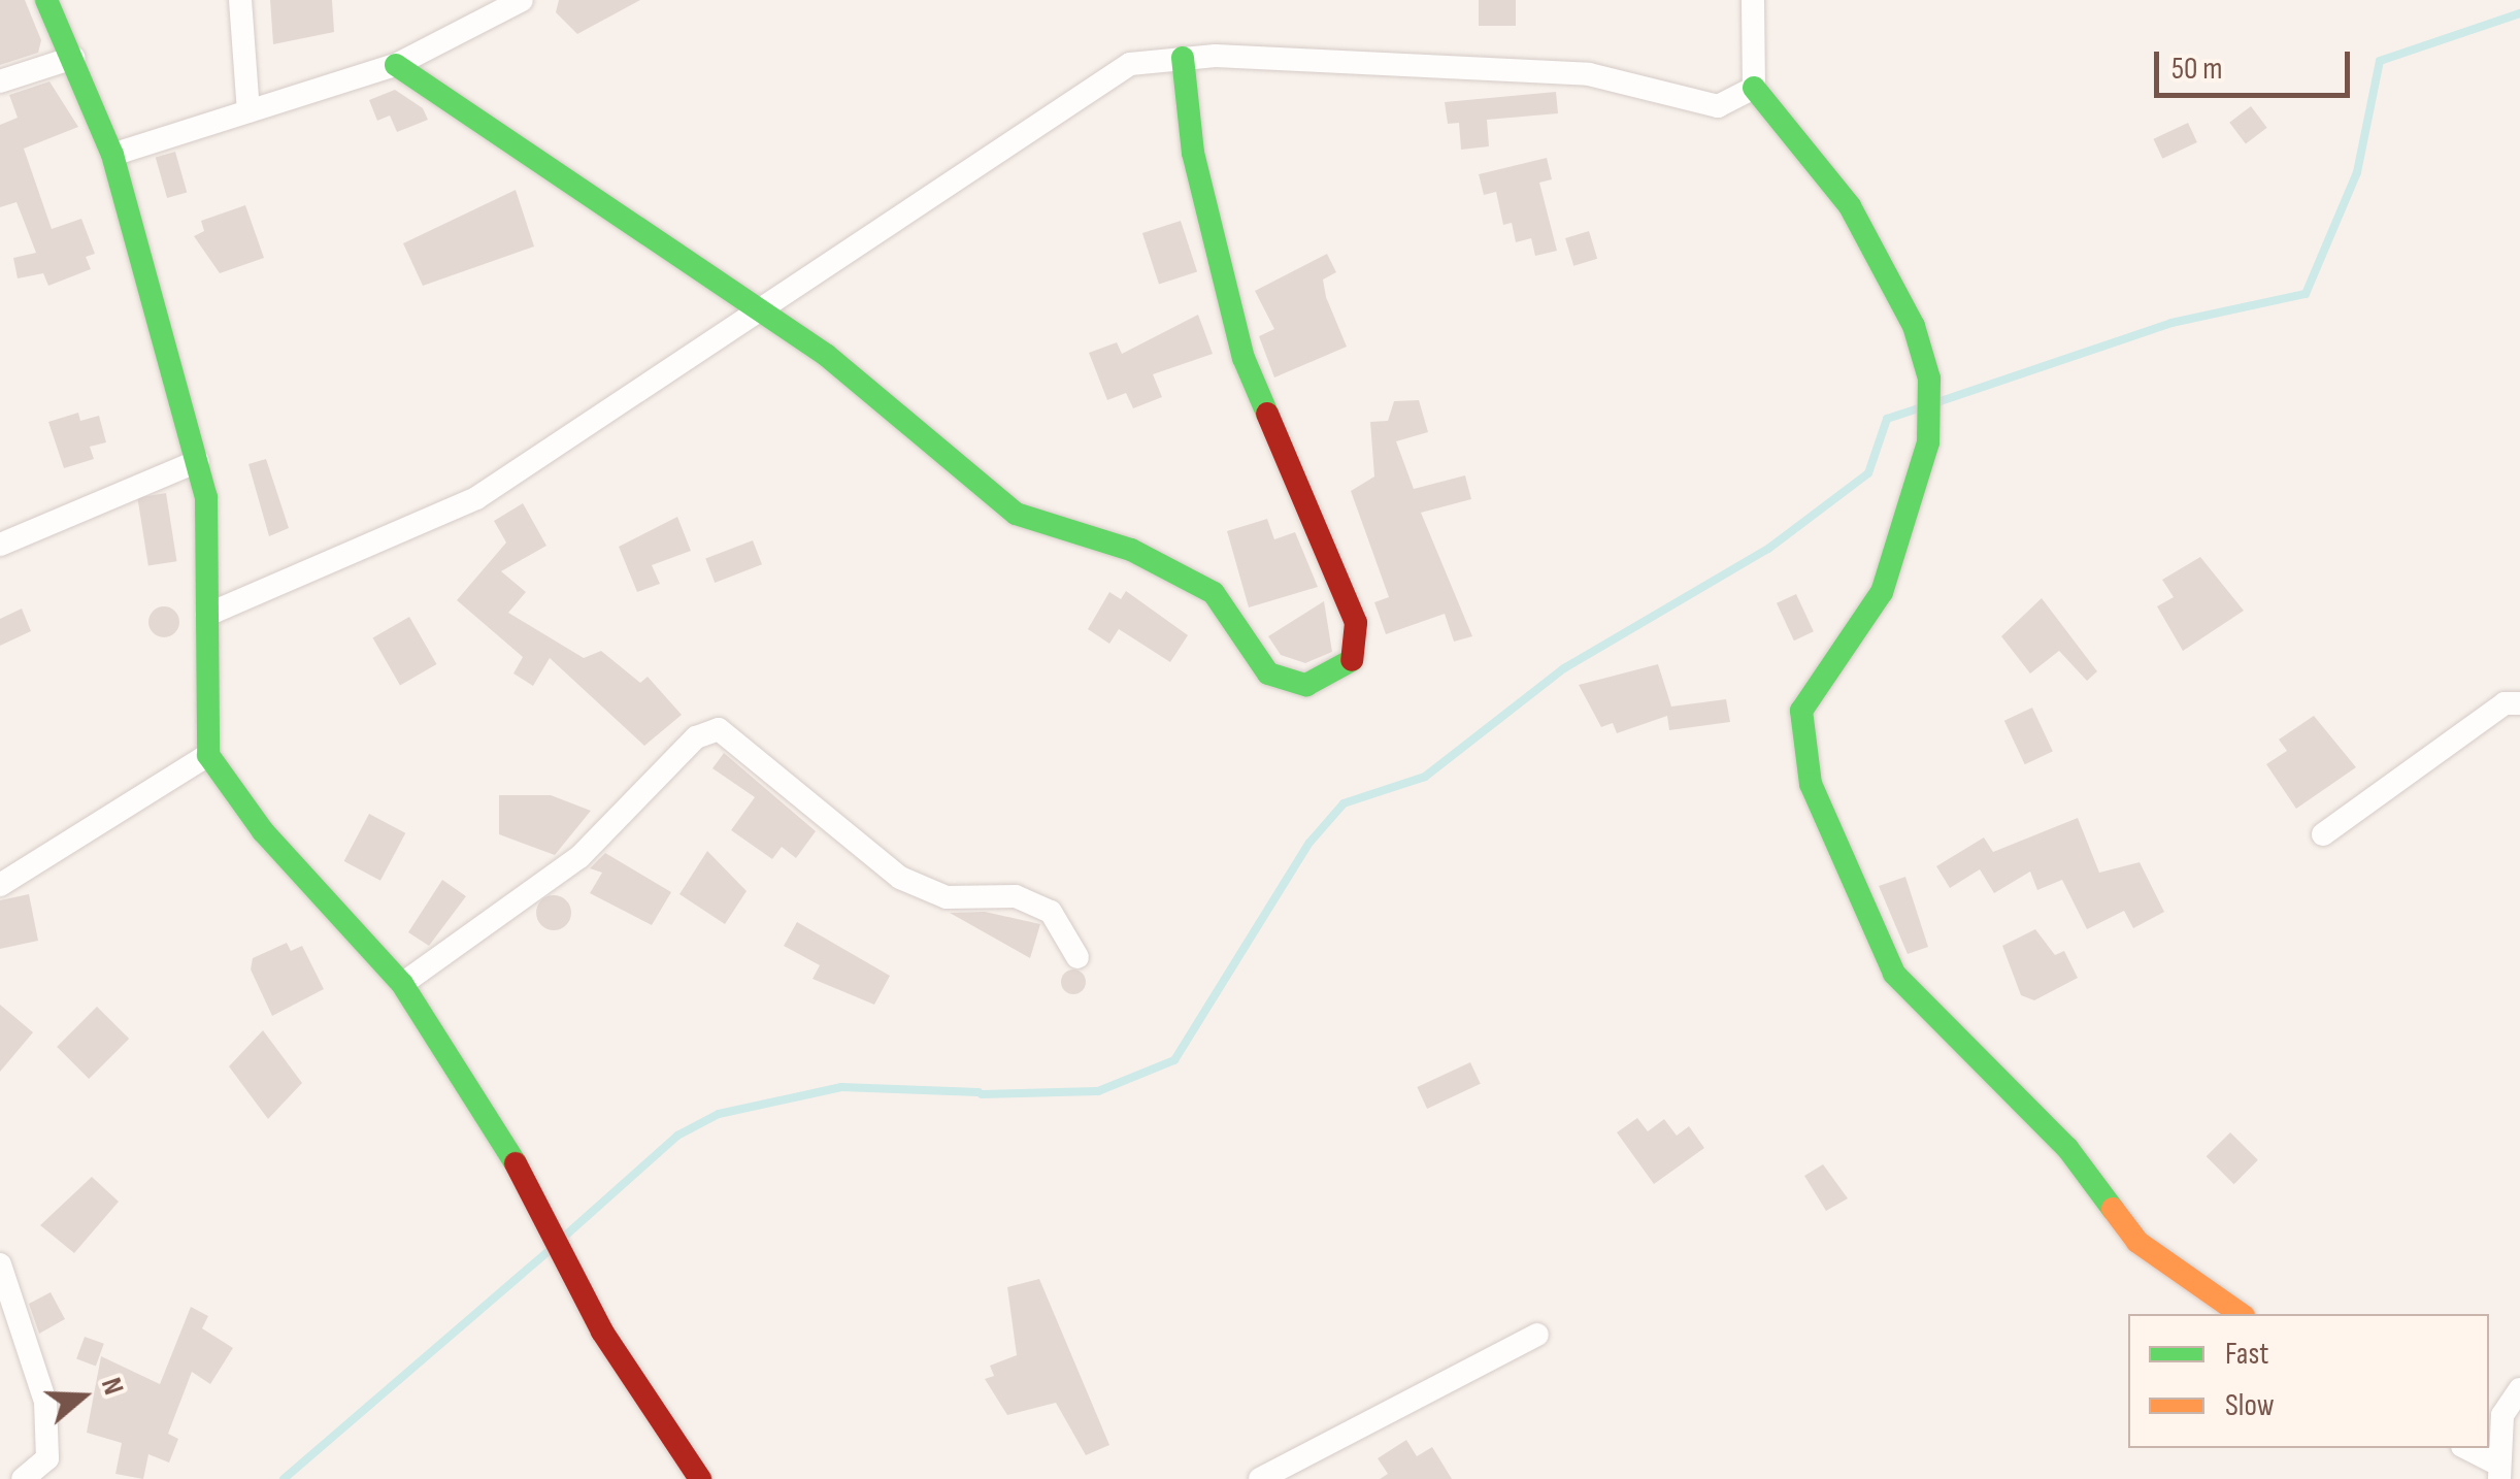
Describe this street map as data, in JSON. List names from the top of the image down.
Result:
{
  "legend": ["Fast", "Slow"],
  "scale_bar": "50 m",
  "north": "right"
}
